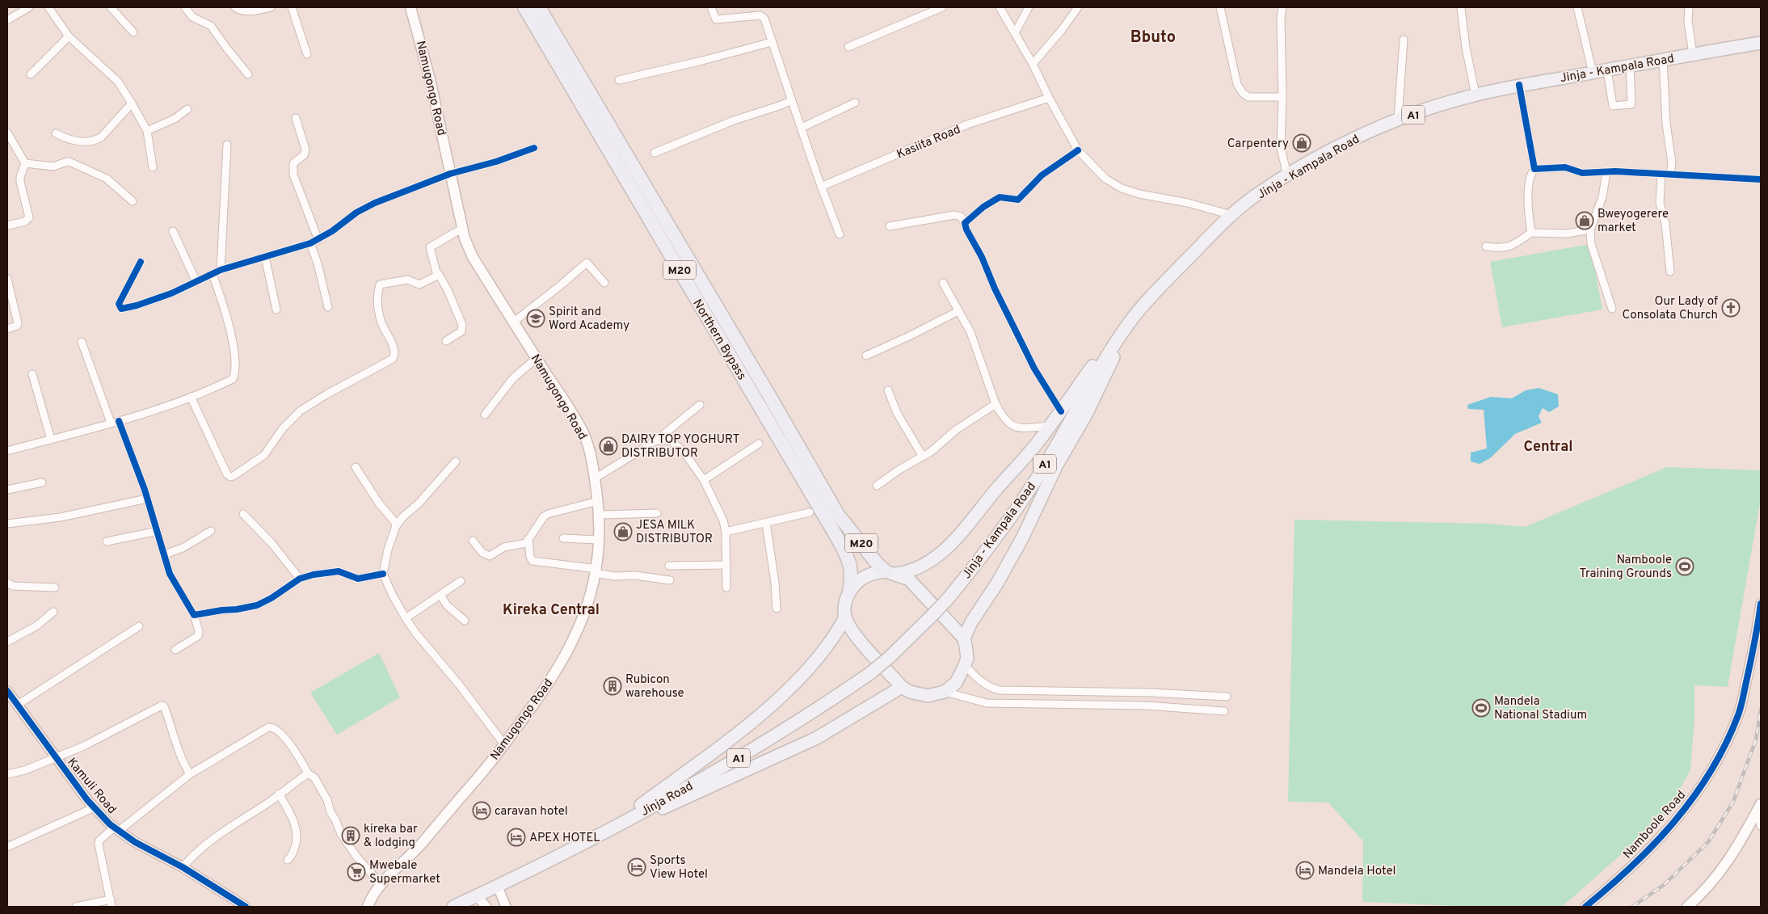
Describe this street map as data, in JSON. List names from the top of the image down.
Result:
{
  "streets": {
    "highway": [
      "Jinja - Kampala Road",
      "A1",
      "M20",
      "Northern Bypass",
      "Jinja Road"
    ],
    "main road": ["Namugongo Road"],
    "street": ["Kasiita Road", "Kamuli Road", "Namboole Road"]
  },
  "crossings": [
    ["Jinja - Kampala Road", "Jinja Road"]
  ],
  "districts": ["Bbuto", "Central", "Kireka Central"],
  "places": {
    "shop": [
      "Carpentery",
      "Bweyogerere market",
      "DAIRY TOP YOGHURT DISTRIBUTOR",
      "JESA MILK DISTRIBUTOR"
    ],
    "church": ["Our Lady of Consolata Church"],
    "school or university": ["Spirit and Word Academy"],
    "sports": ["Namboole Training Grounds", "Mandela National Stadium"],
    "building": ["Rubicon warehouse", "kireka bar & lodging"],
    "hotel": [
      "caravan hotel",
      "APEX HOTEL",
      "Sports View Hotel",
      "Mandela Hotel"
    ],
    "supermarket": ["Mwebale Supermarket"]
  }
}
